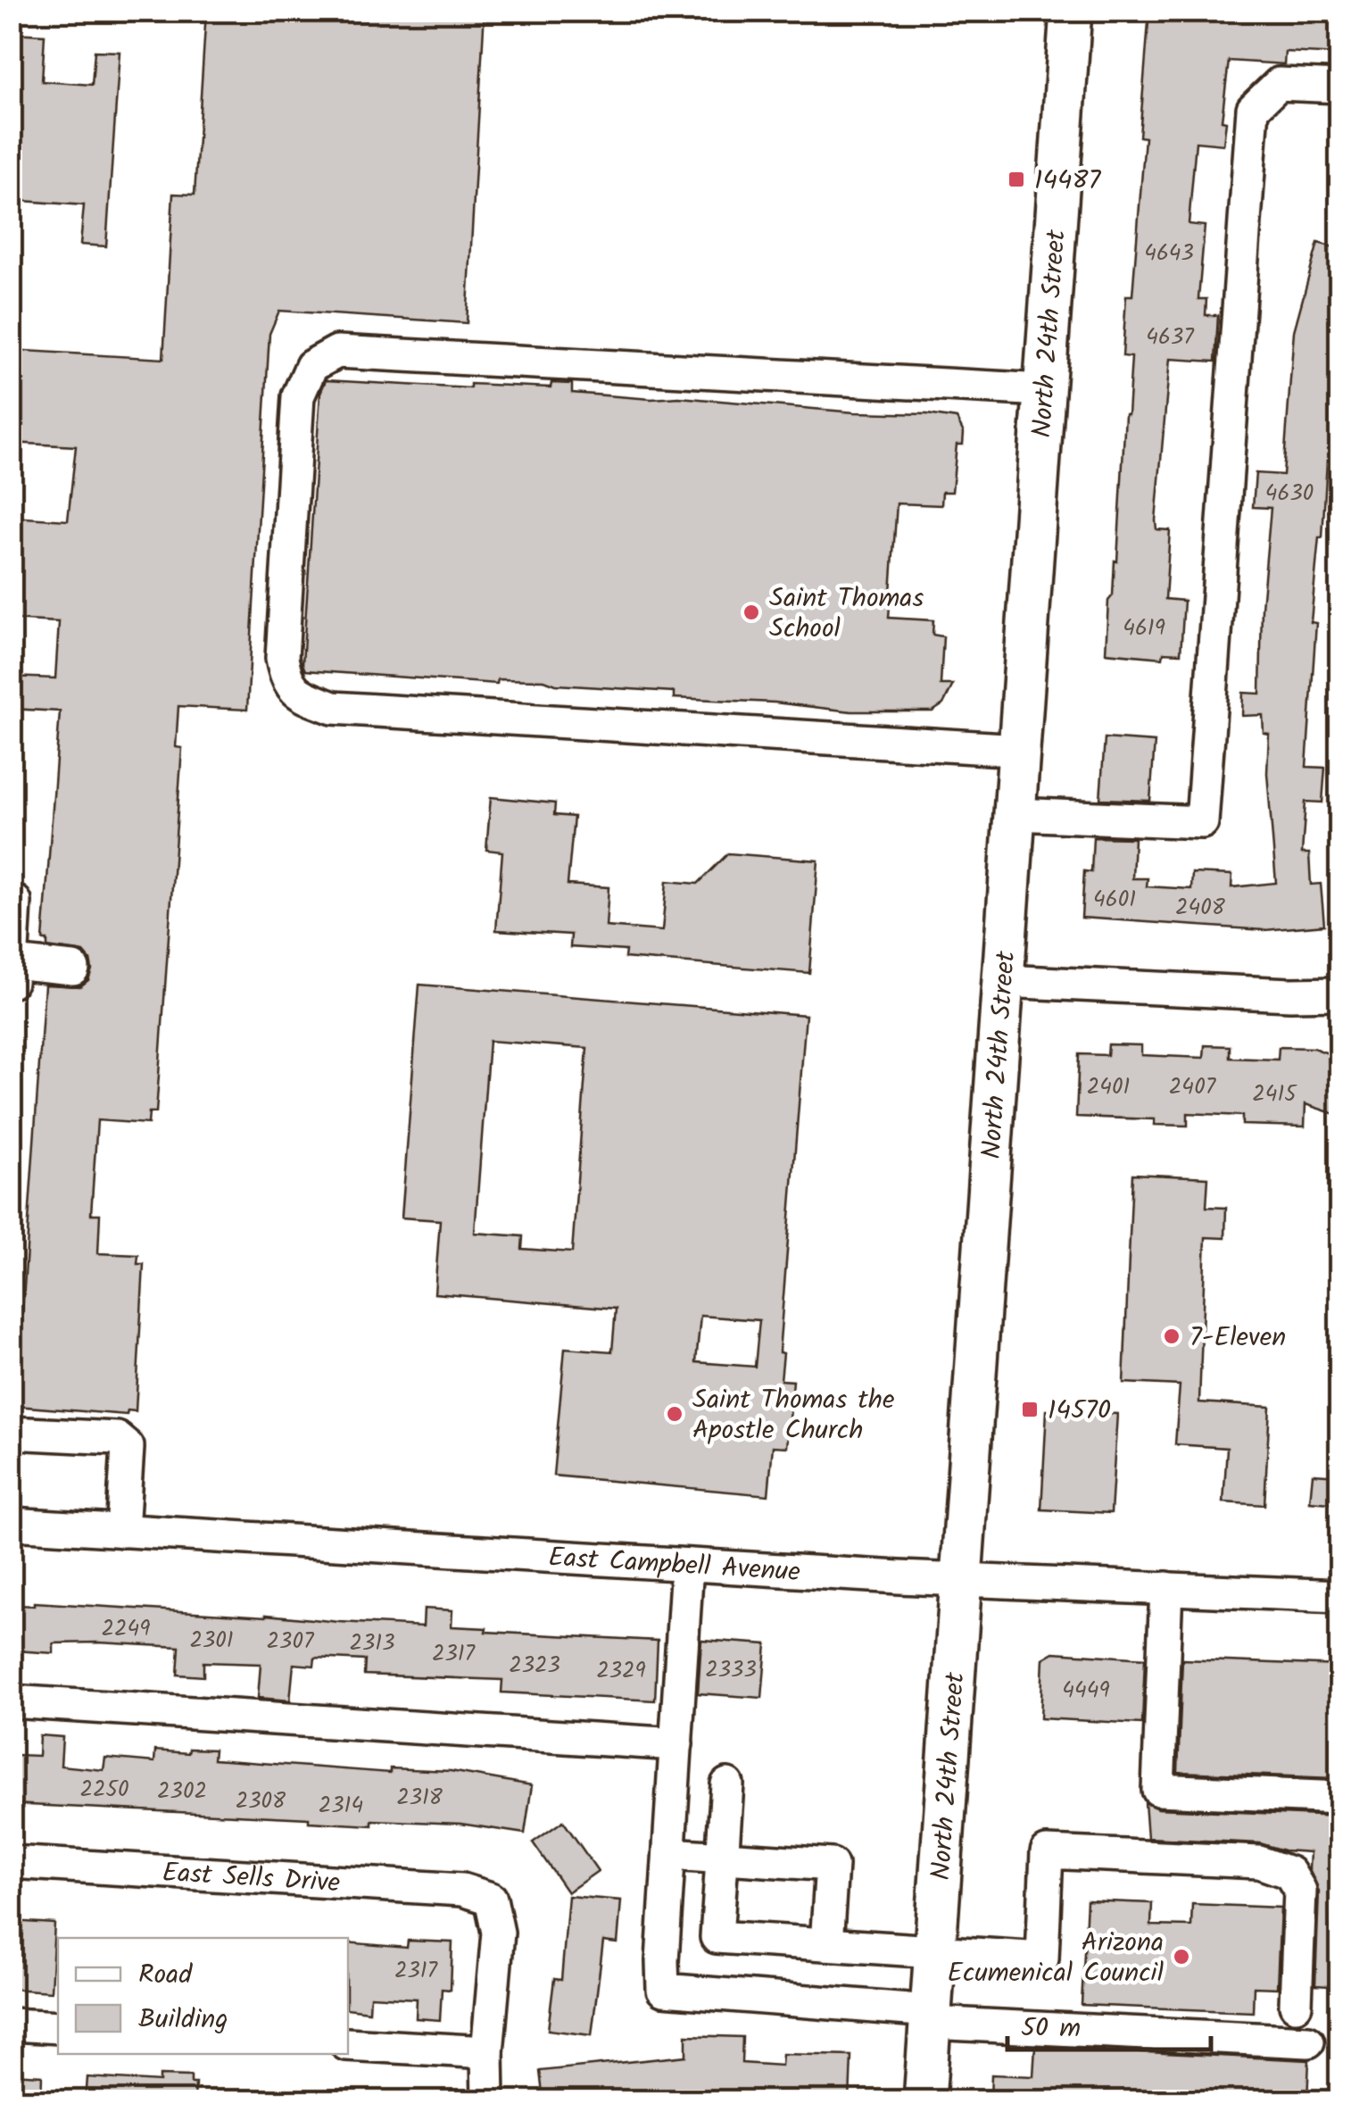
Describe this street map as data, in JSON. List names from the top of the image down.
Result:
{
  "streets": {
    "main road": ["North 24th Street"],
    "street": ["East Campbell Avenue", "East Sells Drive"]
  },
  "crossings": [
    ["North 24th Street", "East Campbell Avenue"]
  ],
  "places": {
    "transit": ["14487", "14570"],
    "other": [
      "Saint Thomas School",
      "7-Eleven",
      "Saint Thomas the Apostle Church",
      "Arizona Ecumenical Council"
    ]
  },
  "house_numbers": [
    "4643",
    "4637",
    "4630",
    "4619",
    "4601",
    "2408",
    "2401",
    "2407",
    "2415",
    "2249",
    "2301",
    "2307",
    "2313",
    "2317",
    "2323",
    "2333",
    "2329",
    "4449",
    "2250",
    "2302",
    "2318",
    "2308",
    "2314",
    "2317"
  ],
  "legend": ["Road", "Building"],
  "scale_bar": "50 m"
}
